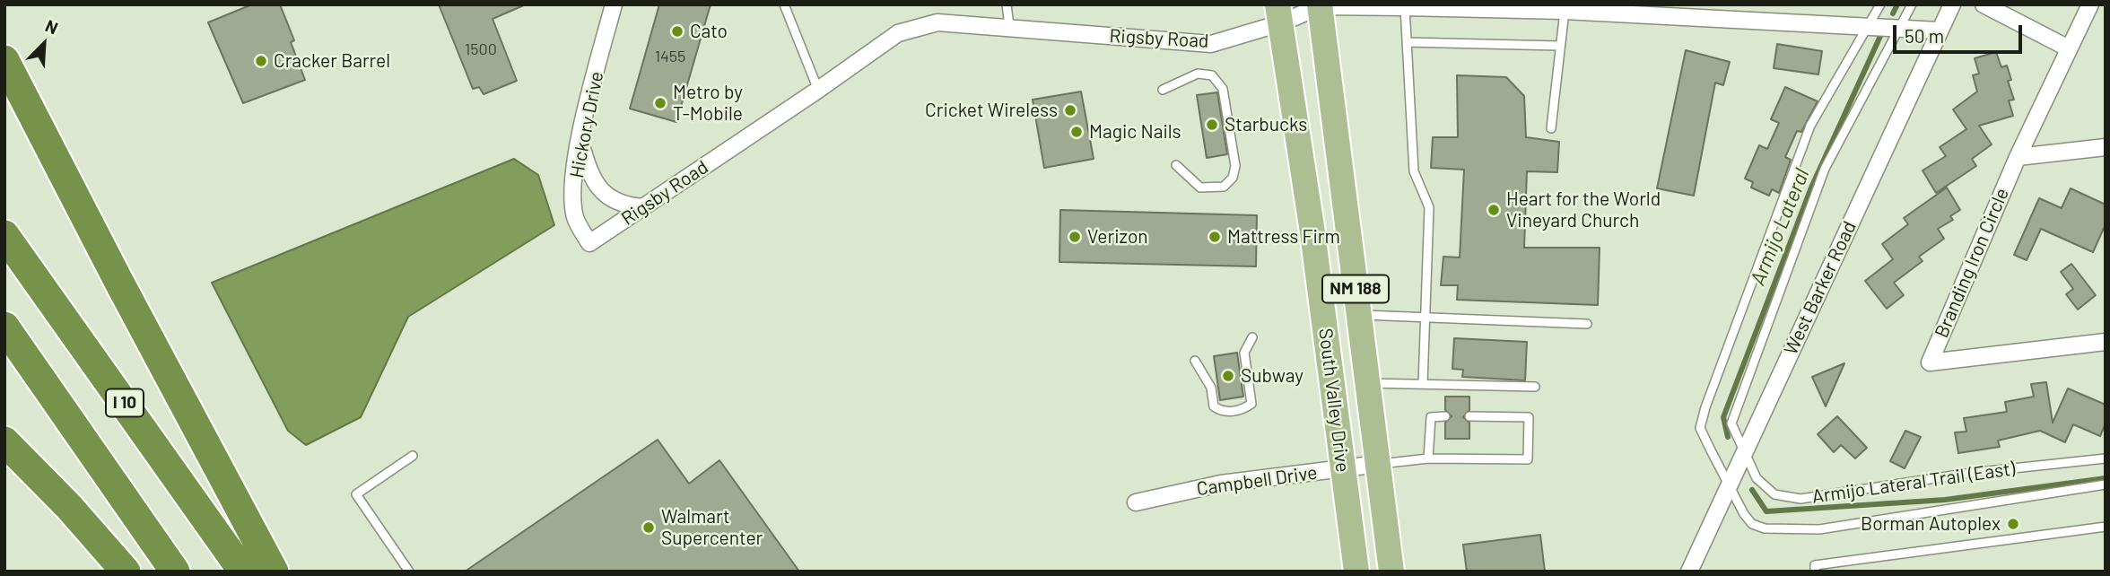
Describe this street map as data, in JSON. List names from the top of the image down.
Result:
{
  "streets": {
    "highway": ["I 10"],
    "main road": ["NM 188", "South Valley Drive"],
    "street": [
      "Rigsby Road",
      "Hickory Drive",
      "Branding Iron Circle",
      "West Barker Road",
      "Campbell Drive"
    ],
    "lane": ["Armijo Lateral Trail (East)"]
  },
  "crossings": [
    ["Rigsby Road", "Hickory Drive"],
    ["Rigsby Road", "West Barker Road"],
    ["Rigsby Road", "South Valley Drive"],
    ["Rigsby Road", "Armijo Lateral Trail (East)"],
    ["West Barker Road", "Armijo Lateral Trail (East)"],
    ["South Valley Drive", "Campbell Drive"]
  ],
  "water": ["Armijo Lateral"],
  "places": [
    "Cato",
    "Cracker Barrel",
    "Metro by T-Mobile",
    "Cricket Wireless",
    "Starbucks",
    "Magic Nails",
    "Heart for the World Vineyard Church",
    "Verizon",
    "Mattress Firm",
    "Subway",
    "Borman Autoplex",
    "Walmart Supercenter"
  ],
  "house_numbers": ["1500", "1455"],
  "scale_bar": "50 m",
  "north": "top right"
}
